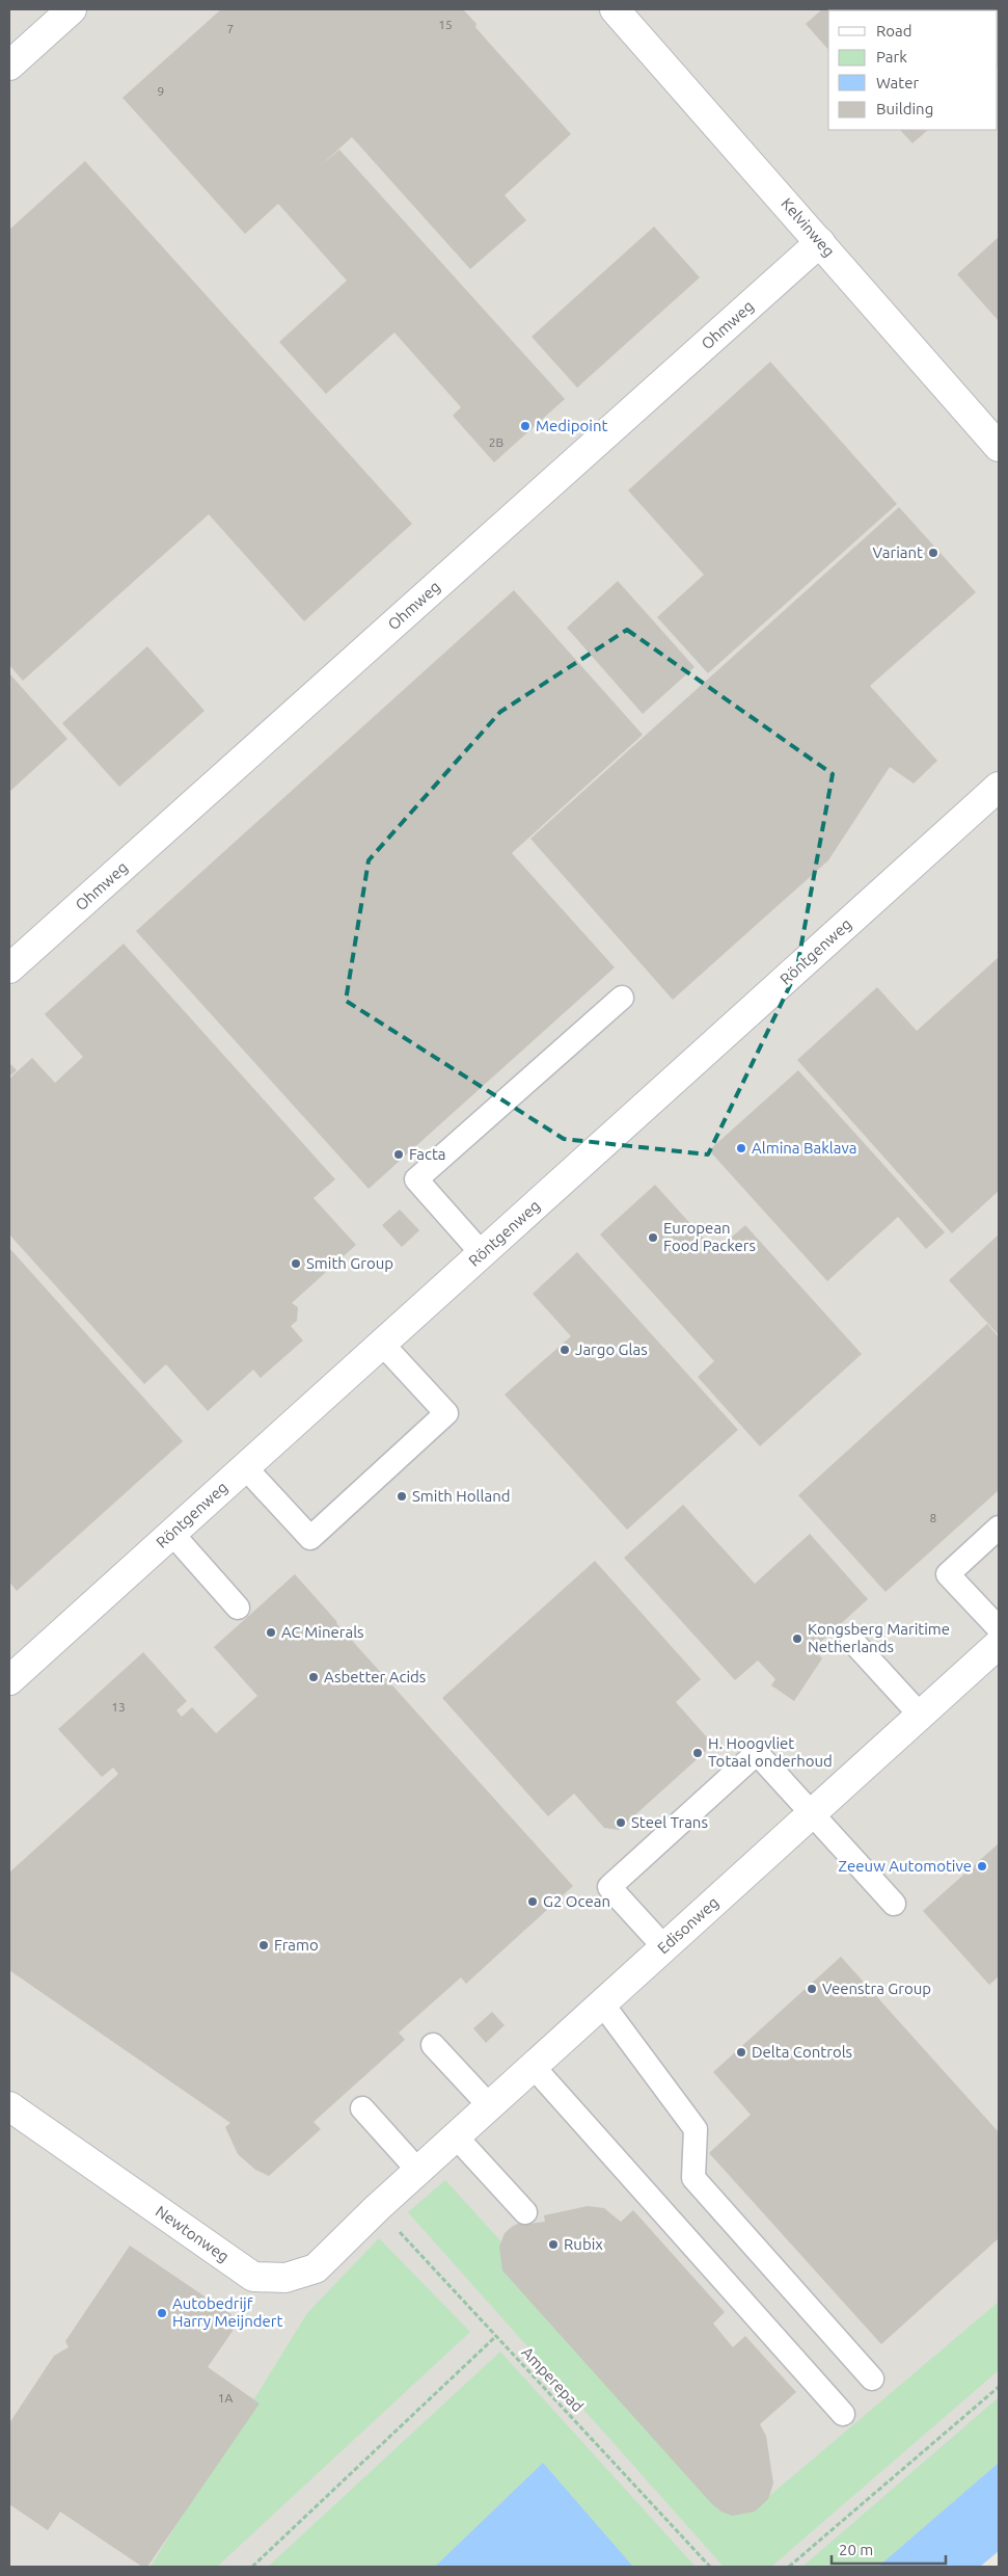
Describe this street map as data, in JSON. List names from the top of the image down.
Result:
{
  "streets": {
    "street": [
      "Kelvinweg",
      "Ohmweg",
      "Röntgenweg",
      "Edisonweg",
      "Newtonweg"
    ],
    "path": ["Amperepad"]
  },
  "crossings": [
    ["Kelvinweg", "Ohmweg"],
    ["Edisonweg", "Newtonweg"],
    ["Edisonweg", "Amperepad"],
    ["Newtonweg", "Amperepad"]
  ],
  "places": [
    "Medipoint",
    "Variant",
    "Almina Baklava",
    "Facta",
    "European Food Packers",
    "Smith Group",
    "Jargo Glas",
    "Smith Holland",
    "AC Minerals",
    "Kongsberg Maritime Netherlands",
    "Asbetter Acids",
    "H. Hoogvliet Totaal onderhoud",
    "Steel Trans",
    "Zeeuw Automotive",
    "G2 Ocean",
    "Framo",
    "Veenstra Group",
    "Delta Controls",
    "Rubix",
    "Autobedrijf Harry Meijndert"
  ],
  "house_numbers": [
    "15",
    "7",
    "9",
    "2B",
    "8",
    "13",
    "1A"
  ],
  "legend": [
    "Road",
    "Park",
    "Water",
    "Building"
  ],
  "scale_bar": "20 m"
}
